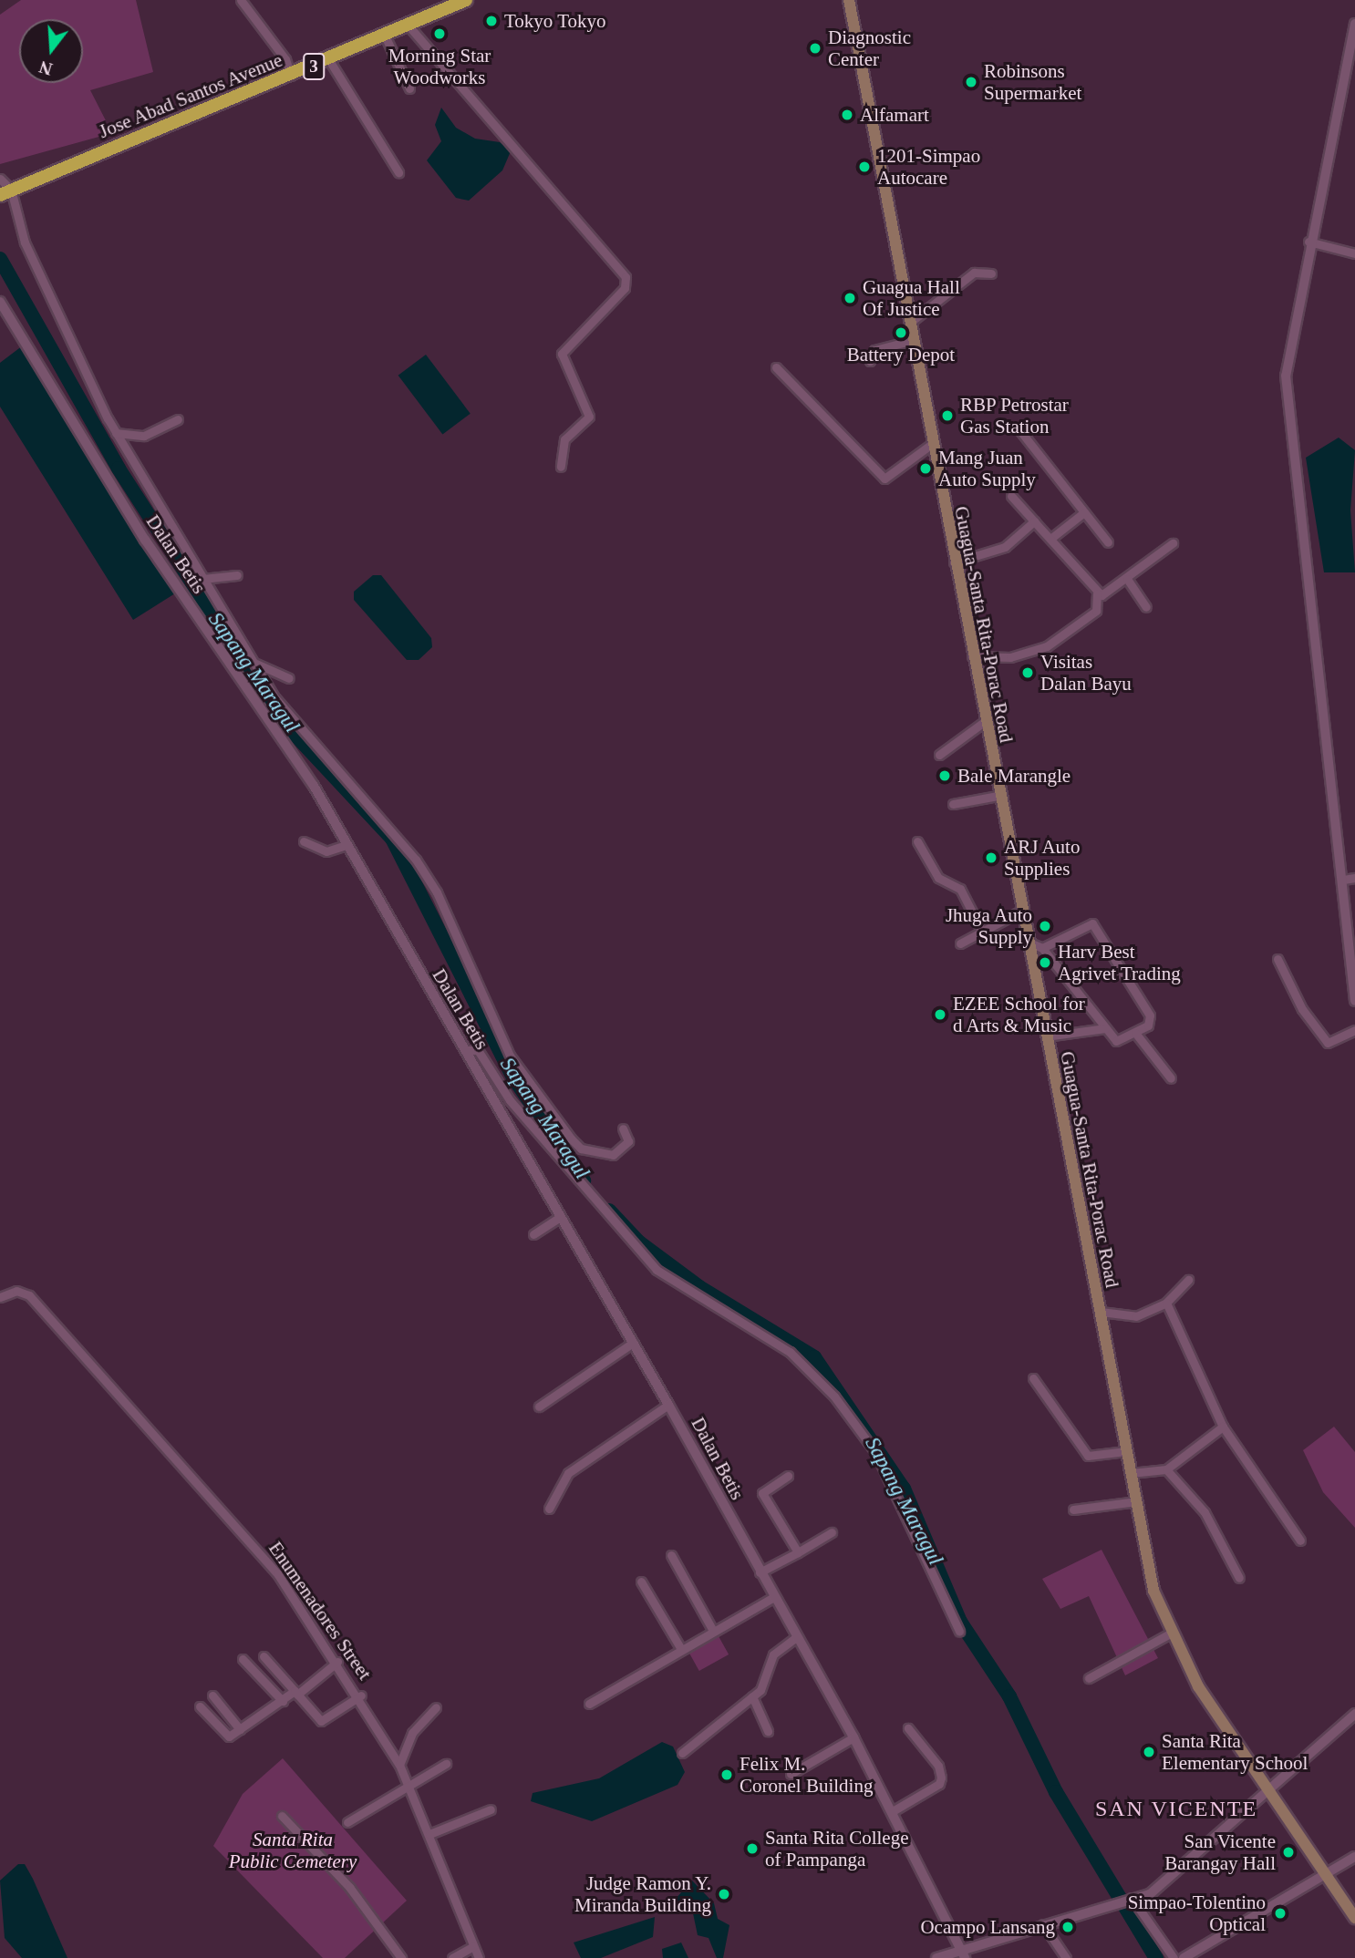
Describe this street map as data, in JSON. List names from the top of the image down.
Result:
{
  "streets": {
    "highway": ["3", "Jose Abad Santos Avenue"],
    "main road": ["Guagua-Santa Rita-Porac Road"],
    "street": ["Dalan Betis", "Enumenadores Street"]
  },
  "districts": ["SAN VICENTE"],
  "water": ["Sapang Maragul"],
  "parks": ["Santa Rita Public Cemetery"],
  "places": [
    "Tokyo Tokyo",
    "Morning Star Woodworks",
    "Diagnostic Center",
    "Robinsons Supermarket",
    "Alfamart",
    "1201-Simpao Autocare",
    "Guagua Hall Of Justice",
    "Battery Depot",
    "RBP Petrostar Gas Station",
    "Mang Juan Auto Supply",
    "Visitas Dalan Bayu",
    "Bale Marangle",
    "ARJ Auto Supplies",
    "Jhuga Auto Supply",
    "Harv Best Agrivet Trading",
    "EZEE School for d Arts & Music",
    "Santa Rita Elementary School",
    "Felix M. Coronel Building",
    "Santa Rita College of Pampanga",
    "San Vicente Barangay Hall",
    "Judge Ramon Y. Miranda Building",
    "Simpao-Tolentino Optical",
    "Ocampo Lansang"
  ],
  "north": "bottom"
}
